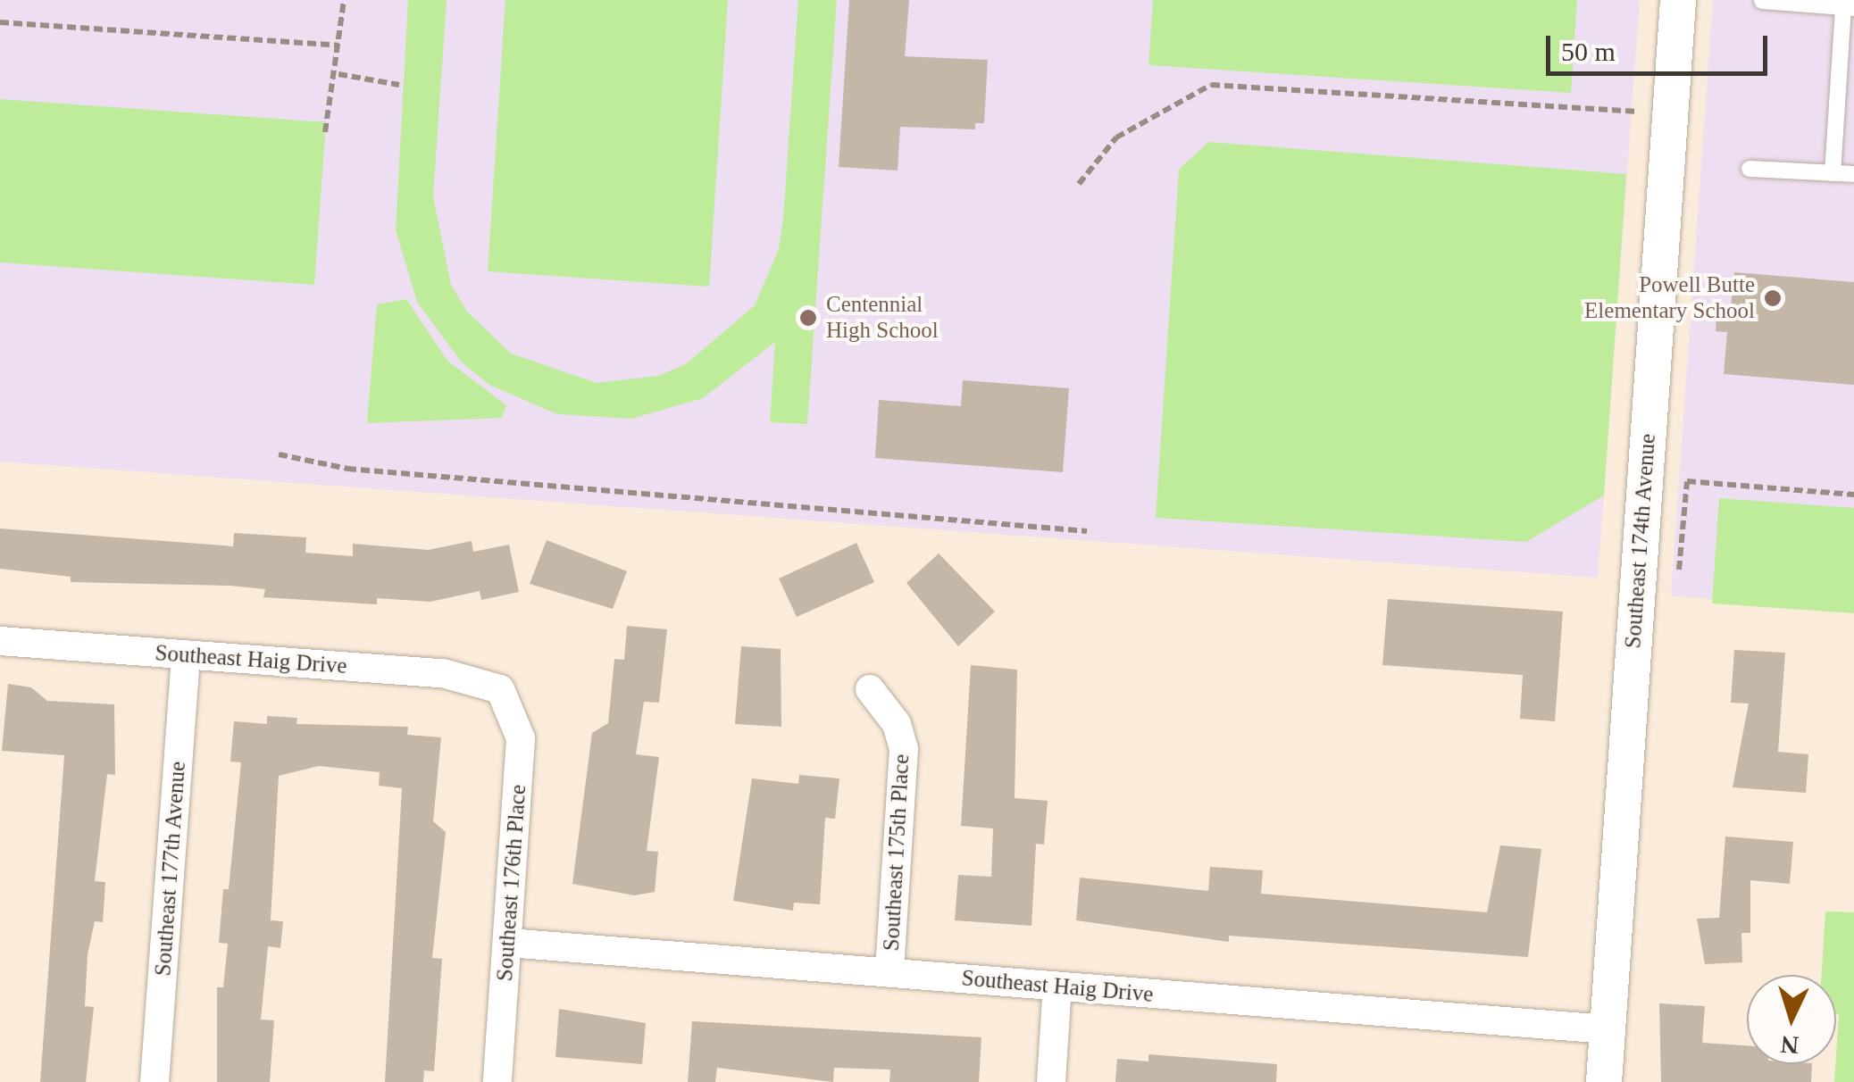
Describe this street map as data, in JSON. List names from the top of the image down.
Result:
{
  "streets": {
    "street": [
      "Southeast 174th Avenue",
      "Southeast Haig Drive",
      "Southeast 175th Place",
      "Southeast 177th Avenue",
      "Southeast 176th Place"
    ]
  },
  "crossings": [
    ["Southeast 174th Avenue", "Southeast Haig Drive"],
    ["Southeast Haig Drive", "Southeast 175th Place"],
    ["Southeast Haig Drive", "Southeast 177th Avenue"],
    ["Southeast Haig Drive", "Southeast 176th Place"]
  ],
  "places": ["Powell Butte Elementary School", "Centennial High School"],
  "scale_bar": "50 m",
  "north": "bottom"
}
